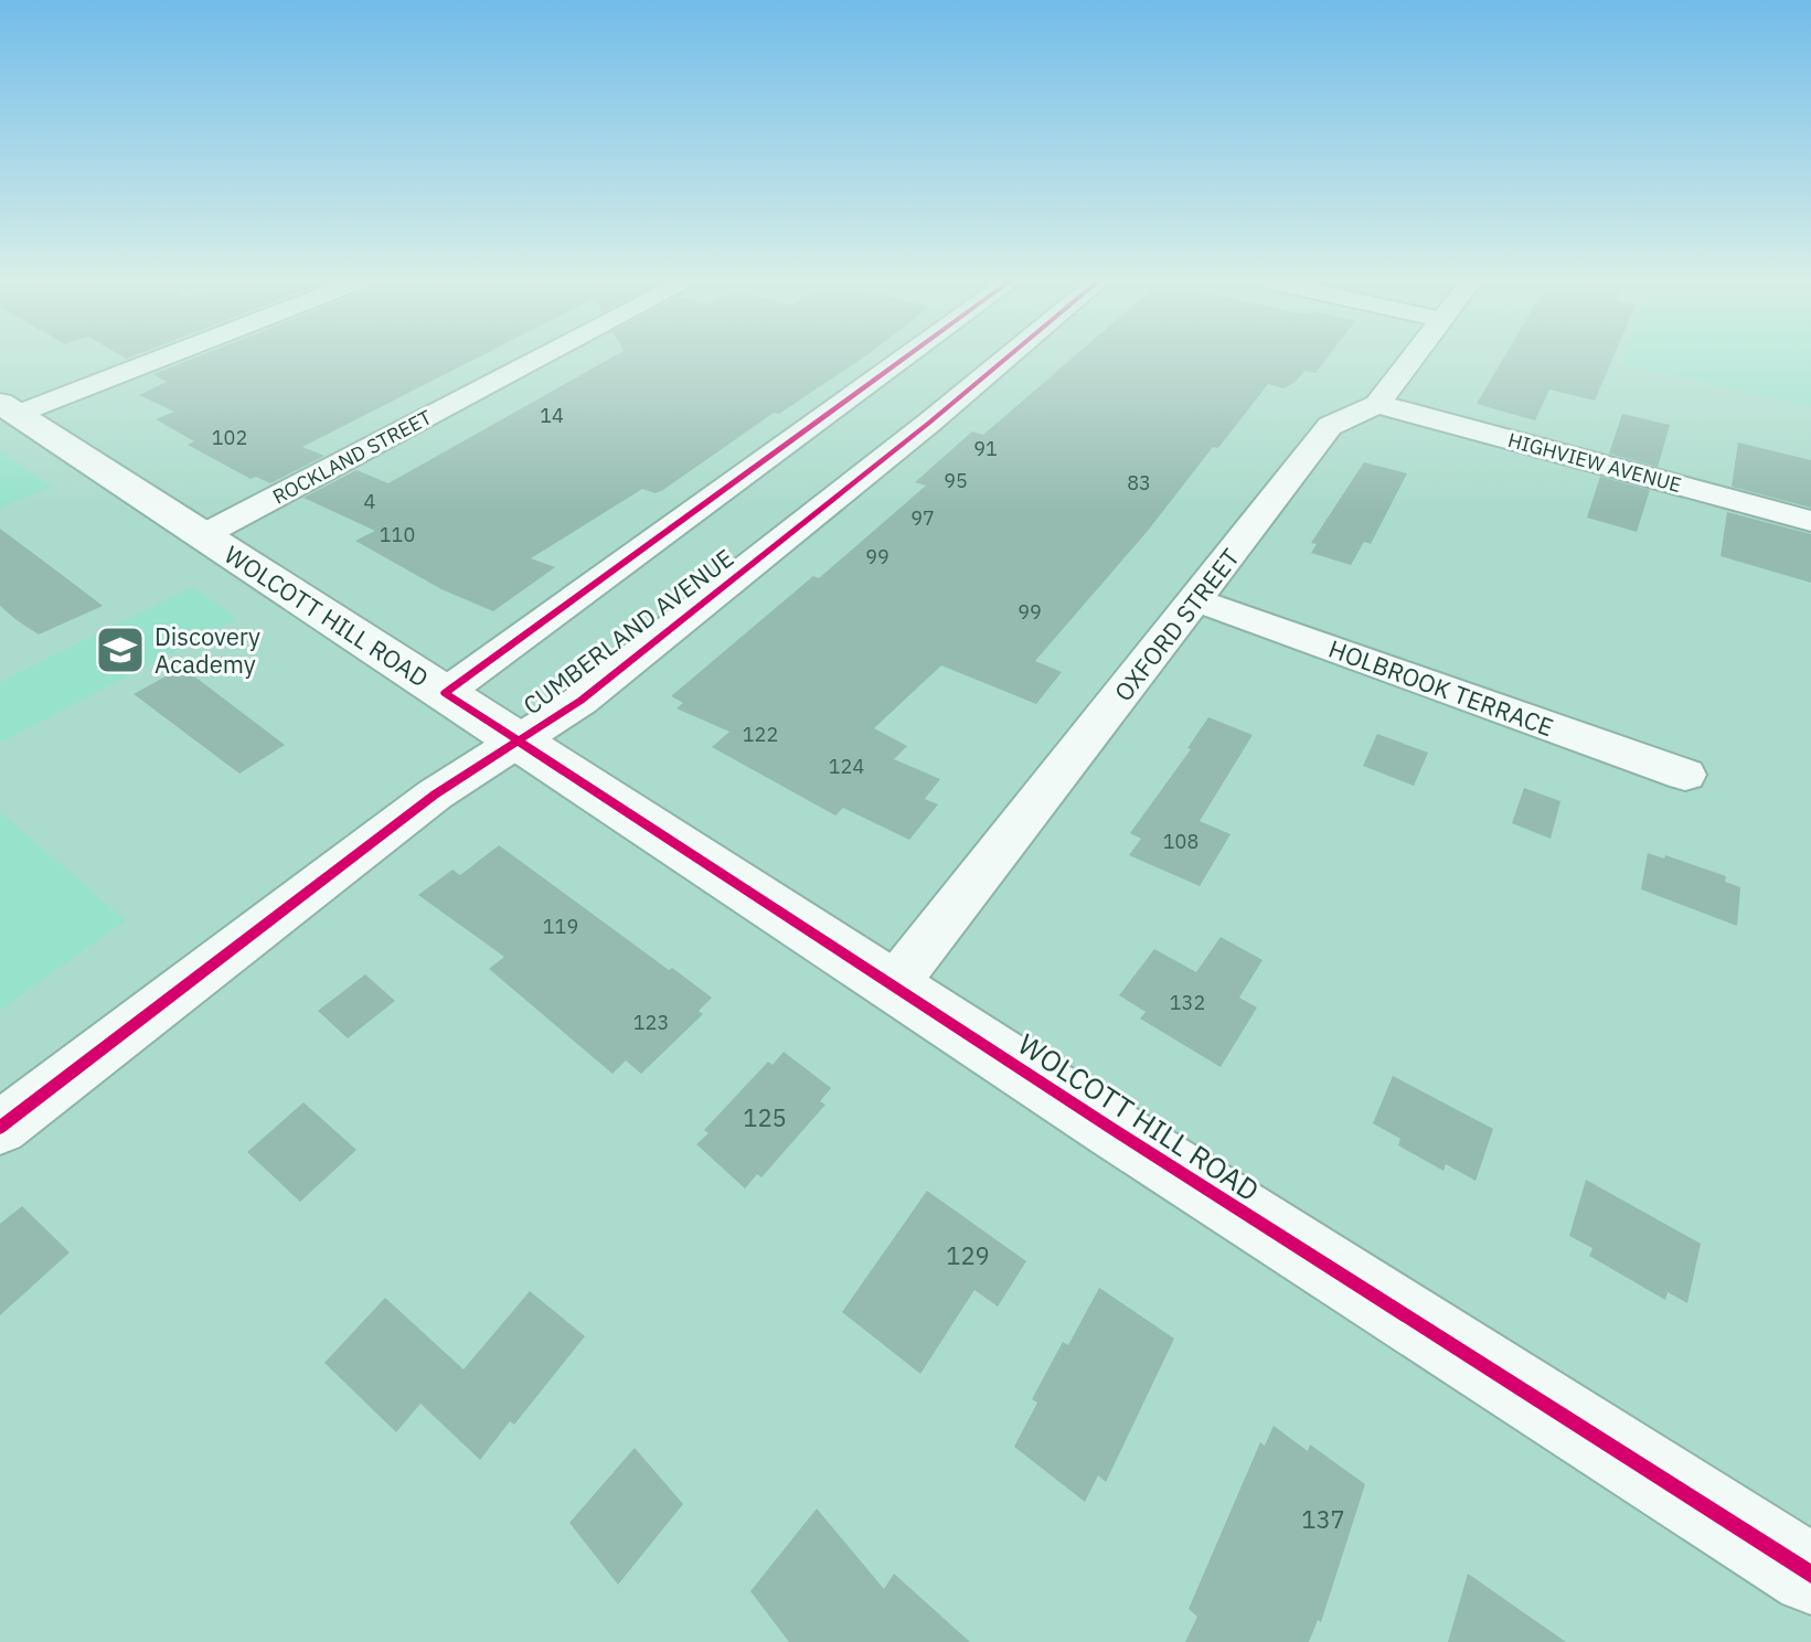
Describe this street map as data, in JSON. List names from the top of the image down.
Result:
{
  "streets": {
    "street": [
      "ROCKLAND STREET",
      "HIGHVIEW AVENUE",
      "WOLCOTT HILL ROAD",
      "OXFORD STREET",
      "CUMBERLAND AVENUE",
      "HOLBROOK TERRACE"
    ]
  },
  "crossings": [
    ["ROCKLAND STREET", "WOLCOTT HILL ROAD"],
    ["HIGHVIEW AVENUE", "OXFORD STREET"],
    ["WOLCOTT HILL ROAD", "OXFORD STREET"],
    ["WOLCOTT HILL ROAD", "CUMBERLAND AVENUE"],
    ["OXFORD STREET", "HOLBROOK TERRACE"]
  ],
  "places": {
    "school or university": ["Discovery Academy"]
  },
  "house_numbers": [
    "14",
    "102",
    "91",
    "95",
    "83",
    "4",
    "97",
    "110",
    "99",
    "99",
    "122",
    "124",
    "108",
    "119",
    "132",
    "123",
    "125",
    "129",
    "137"
  ]
}
